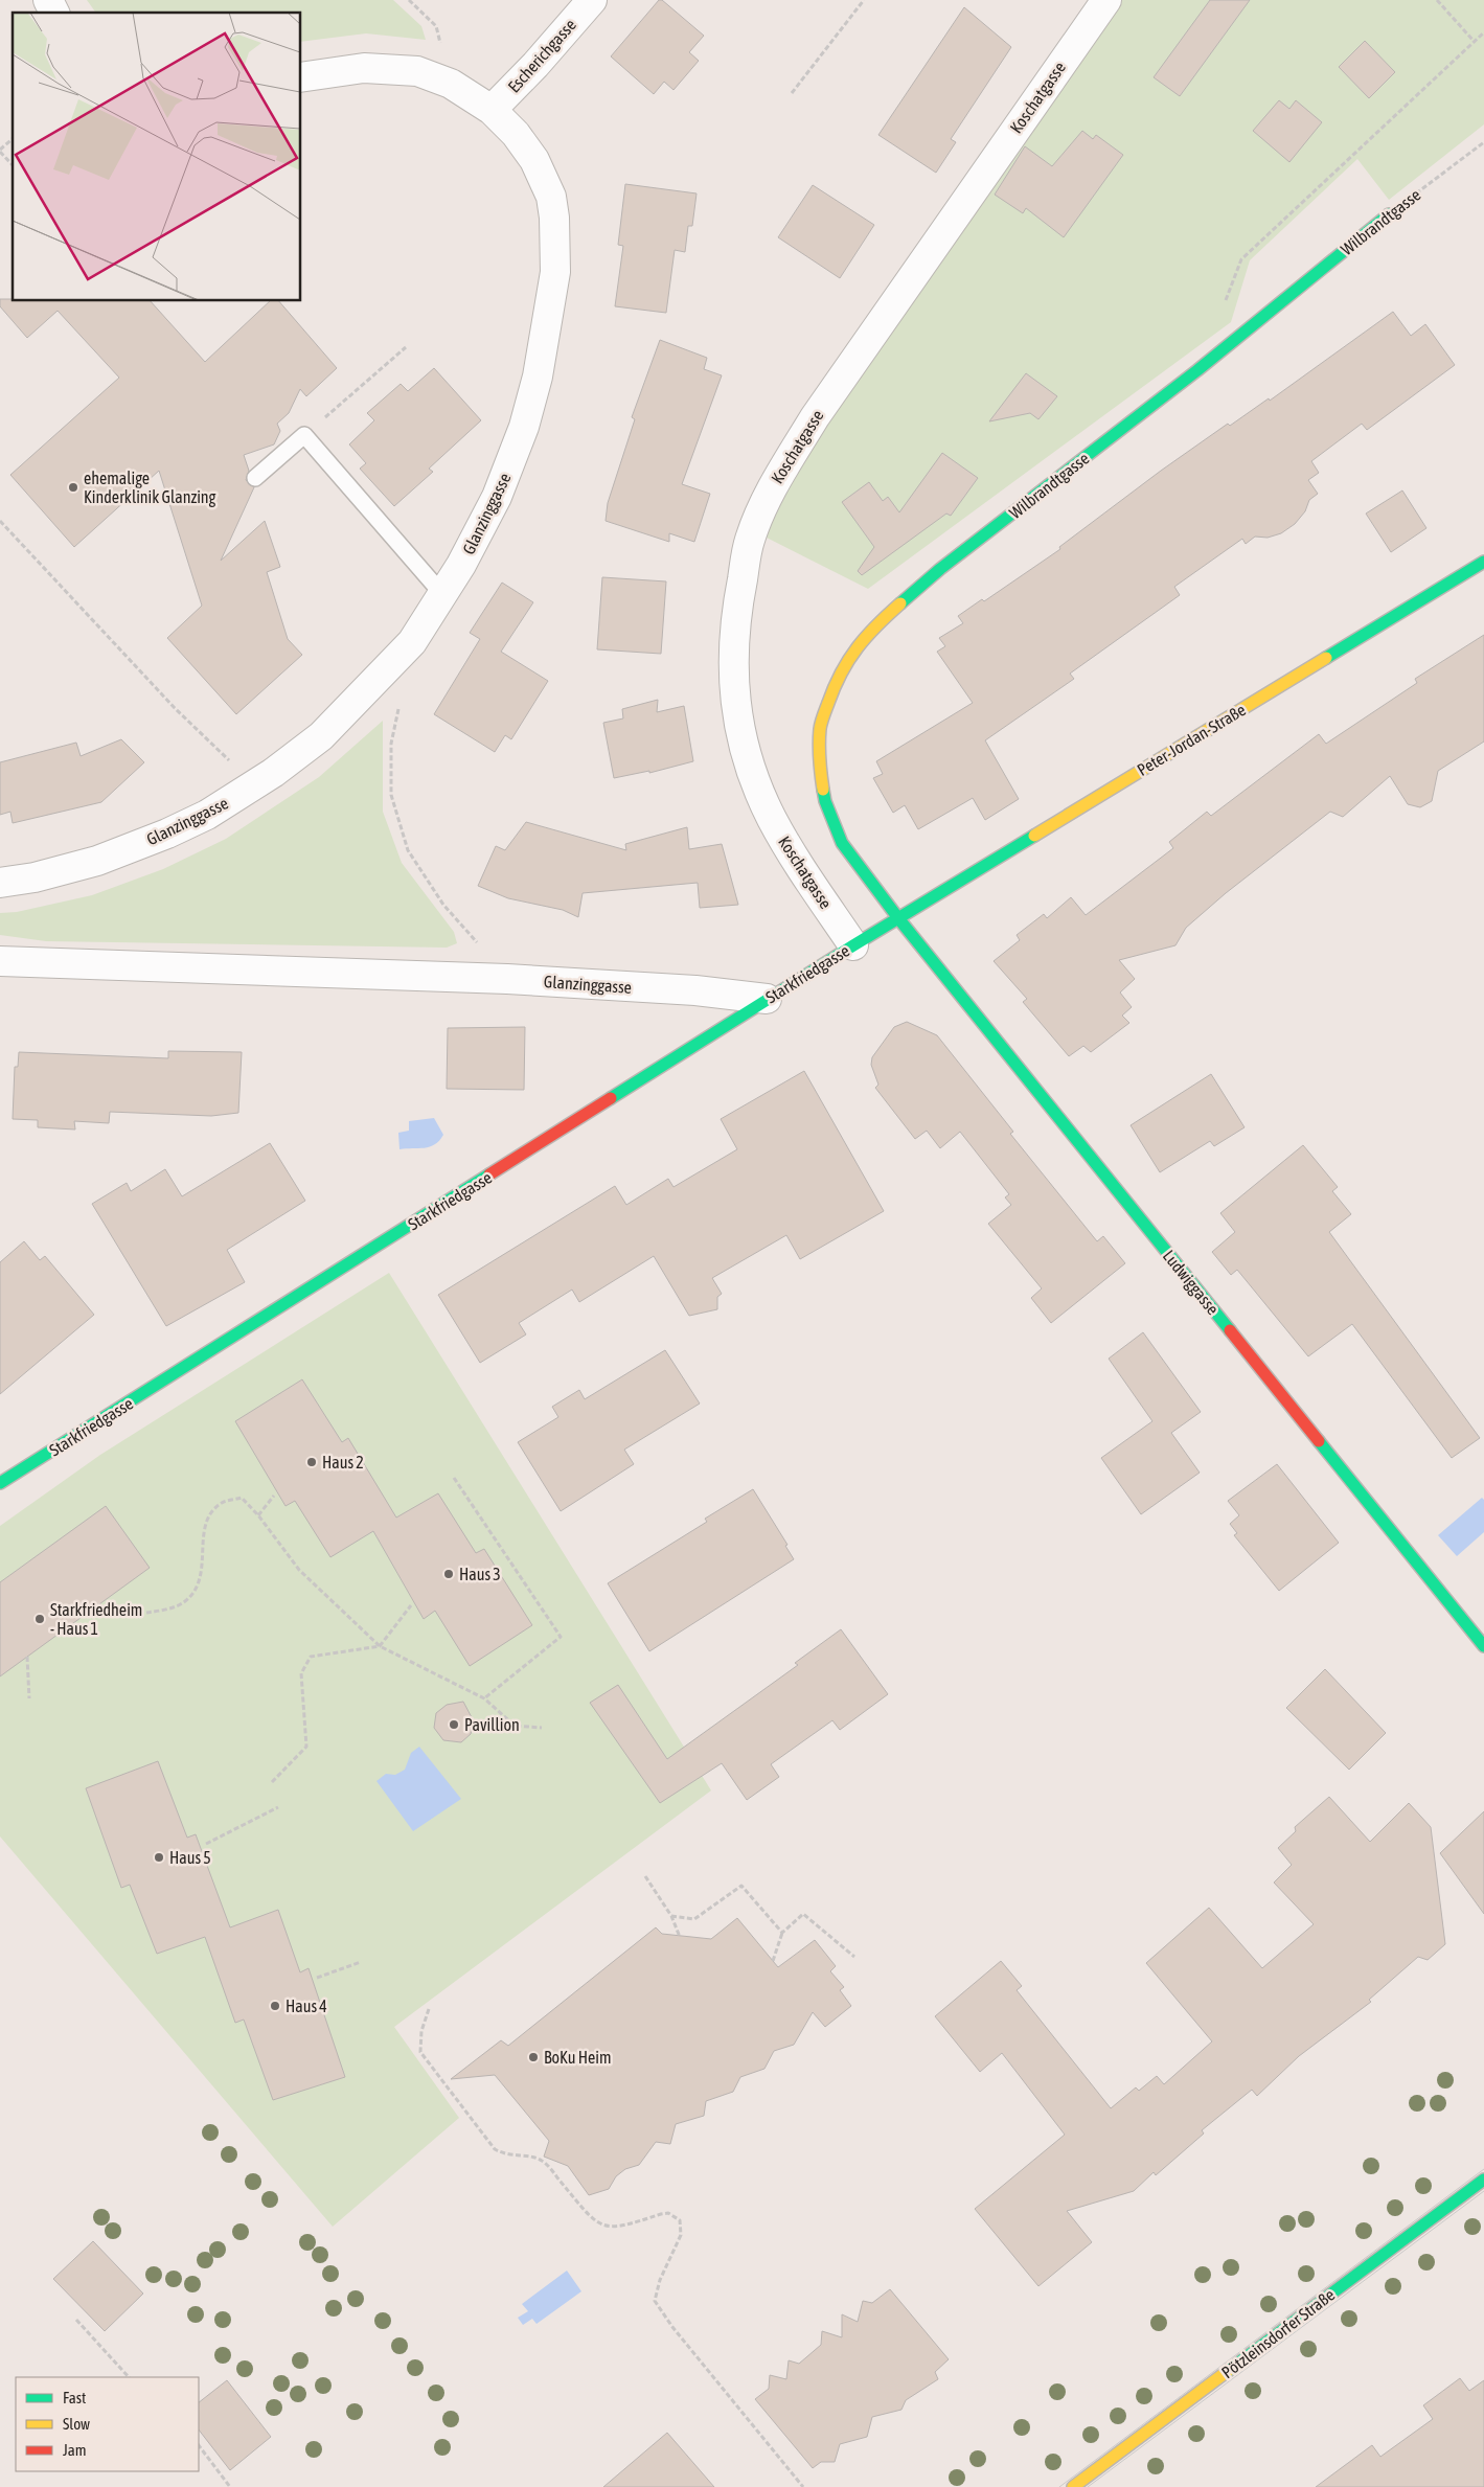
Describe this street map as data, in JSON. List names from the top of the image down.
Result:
{
  "streets": {
    "street": [
      "Escherichgasse",
      "Koschatgasse",
      "Wilbrandtgasse",
      "Glanzinggasse",
      "Peter-Jordan-Straße",
      "Starkfriedgasse",
      "Ludwiggasse",
      "Pötzleinsdorfer Straße"
    ]
  },
  "crossings": [
    ["Escherichgasse", "Glanzinggasse"],
    ["Koschatgasse", "Starkfriedgasse"],
    ["Wilbrandtgasse", "Peter-Jordan-Straße"],
    ["Wilbrandtgasse", "Starkfriedgasse"],
    ["Wilbrandtgasse", "Ludwiggasse"],
    ["Glanzinggasse", "Starkfriedgasse"],
    ["Peter-Jordan-Straße", "Starkfriedgasse"],
    ["Peter-Jordan-Straße", "Ludwiggasse"],
    ["Starkfriedgasse", "Ludwiggasse"]
  ],
  "places": [
    "ehemalige Kinderklinik Glanzing",
    "Haus 2",
    "Haus 3",
    "Starkfriedheim - Haus 1",
    "Pavillion",
    "Haus 5",
    "Haus 4",
    "BoKu Heim"
  ],
  "legend": ["Fast", "Slow", "Jam"]
}
